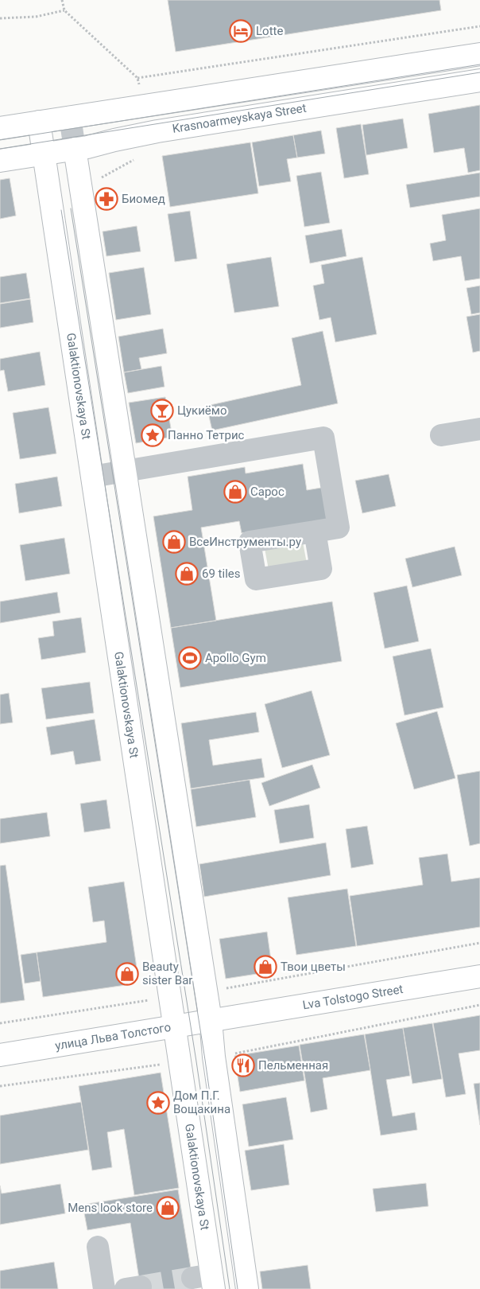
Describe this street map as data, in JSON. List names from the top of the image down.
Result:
{
  "streets": {
    "main road": [
      "Krasnoarmeyskaya Street",
      "Galaktionovskaya St",
      "Lva Tolstogo Street",
      "улица Льва Толстого"
    ]
  },
  "crossings": [
    ["Krasnoarmeyskaya Street", "Galaktionovskaya St"],
    ["Galaktionovskaya St", "улица Льва Толстого"],
    ["Lva Tolstogo Street", "улица Льва Толстого"]
  ],
  "places": {
    "hotel": ["Lotte"],
    "pharmacy": ["Биомед"],
    "bar": ["Цукиёмо"],
    "place": ["Панно Тетрис", "Дом П.Г. Вощакина"],
    "shop": [
      "Сарос",
      "ВсеИнструменты.ру",
      "69 tiles",
      "Твои цветы",
      "Beauty sister Bar",
      "Mens look store"
    ],
    "sports": ["Apollo Gym"],
    "restaurant": ["Пельменная"]
  }
}
